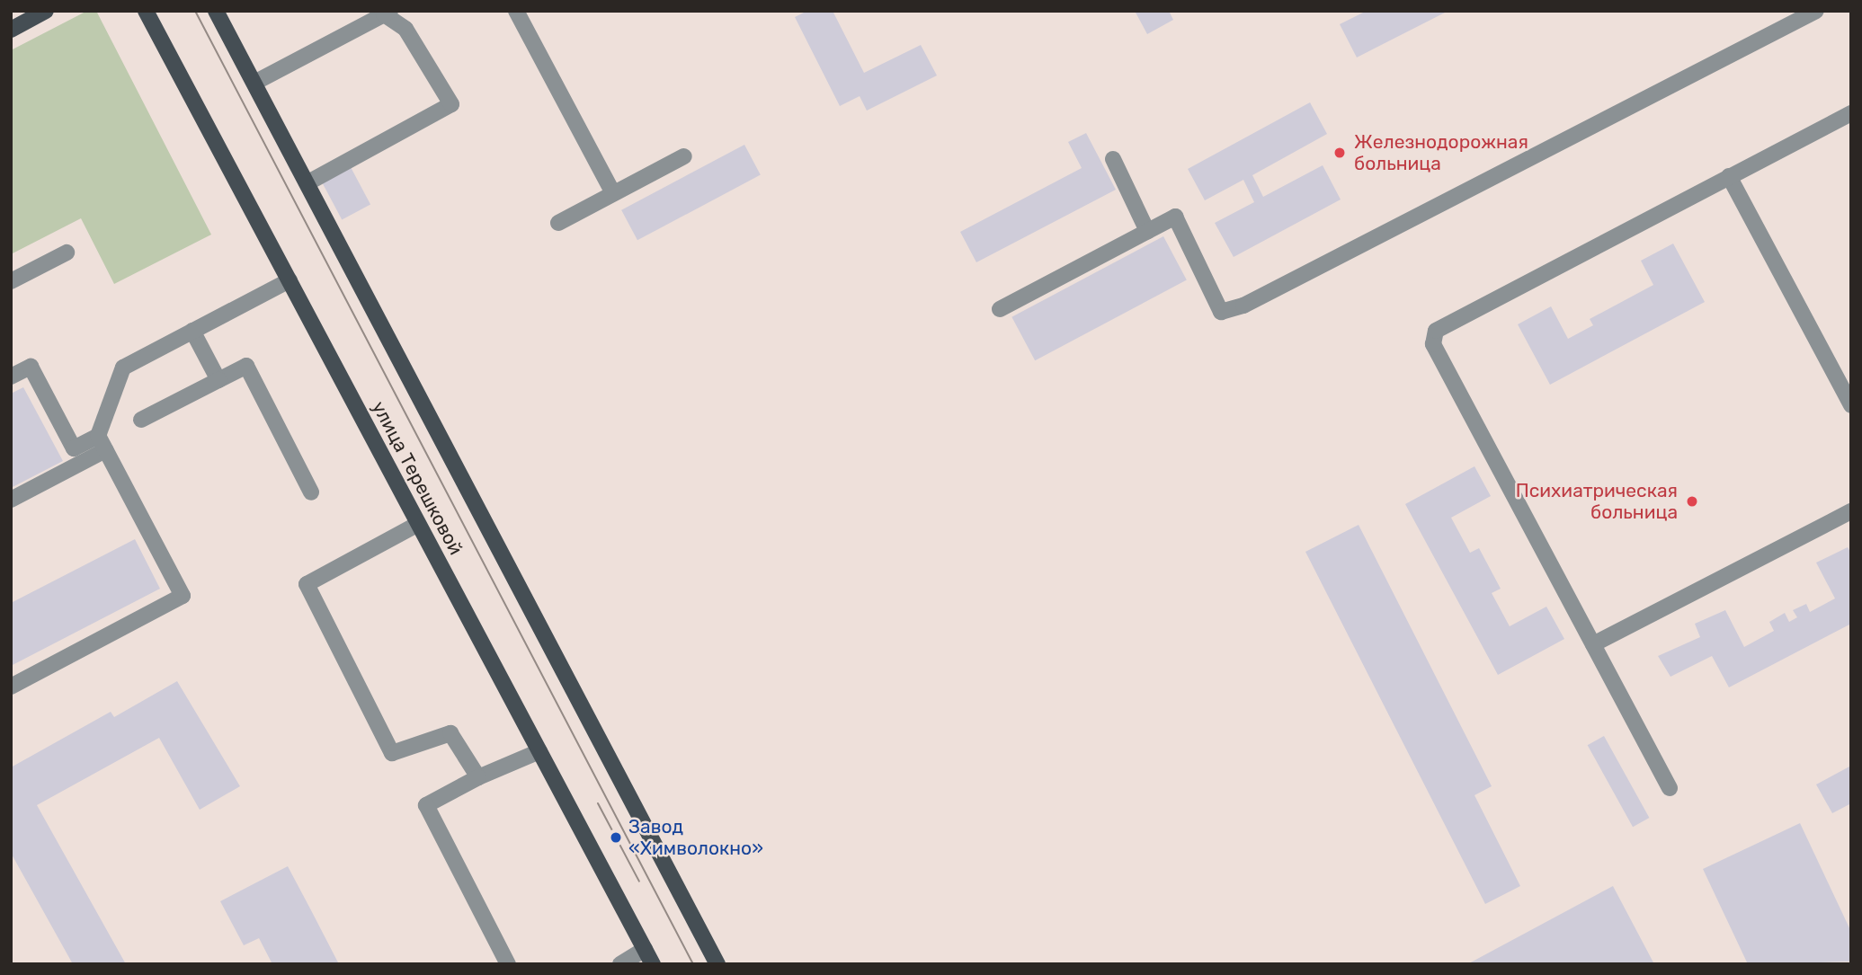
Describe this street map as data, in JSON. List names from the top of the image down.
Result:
{
  "streets": {
    "main road": ["улица Терешковой"]
  },
  "places": ["Железнодорожная больница", "Психиатрическая больница", "Завод «Химволокно»"]
}
